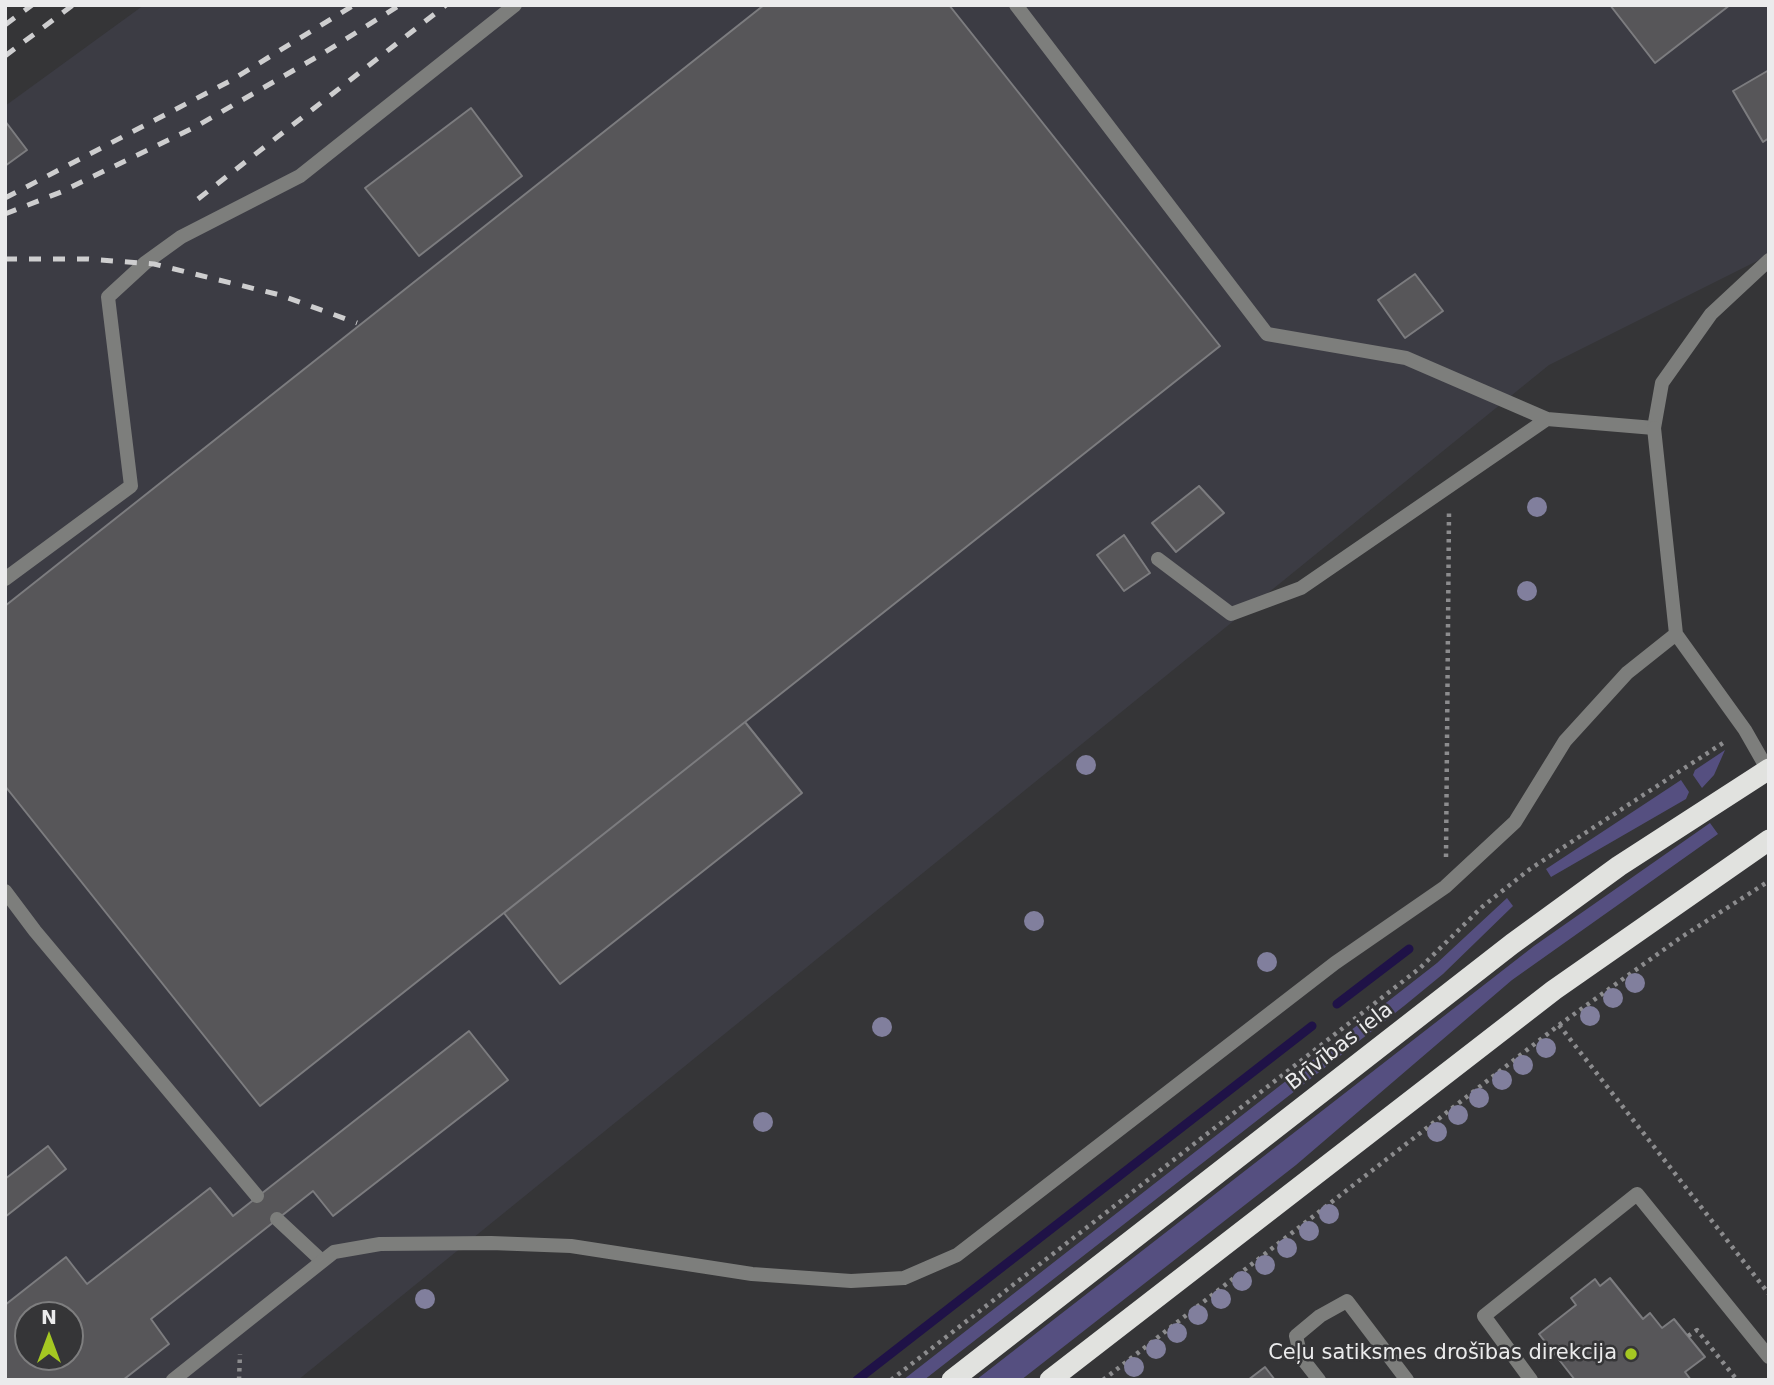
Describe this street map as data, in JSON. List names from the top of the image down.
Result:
{
  "streets": {
    "highway": ["Brīvības iela"]
  },
  "places": ["Ceļu satiksmes drošības direkcija"],
  "north": "top"
}
